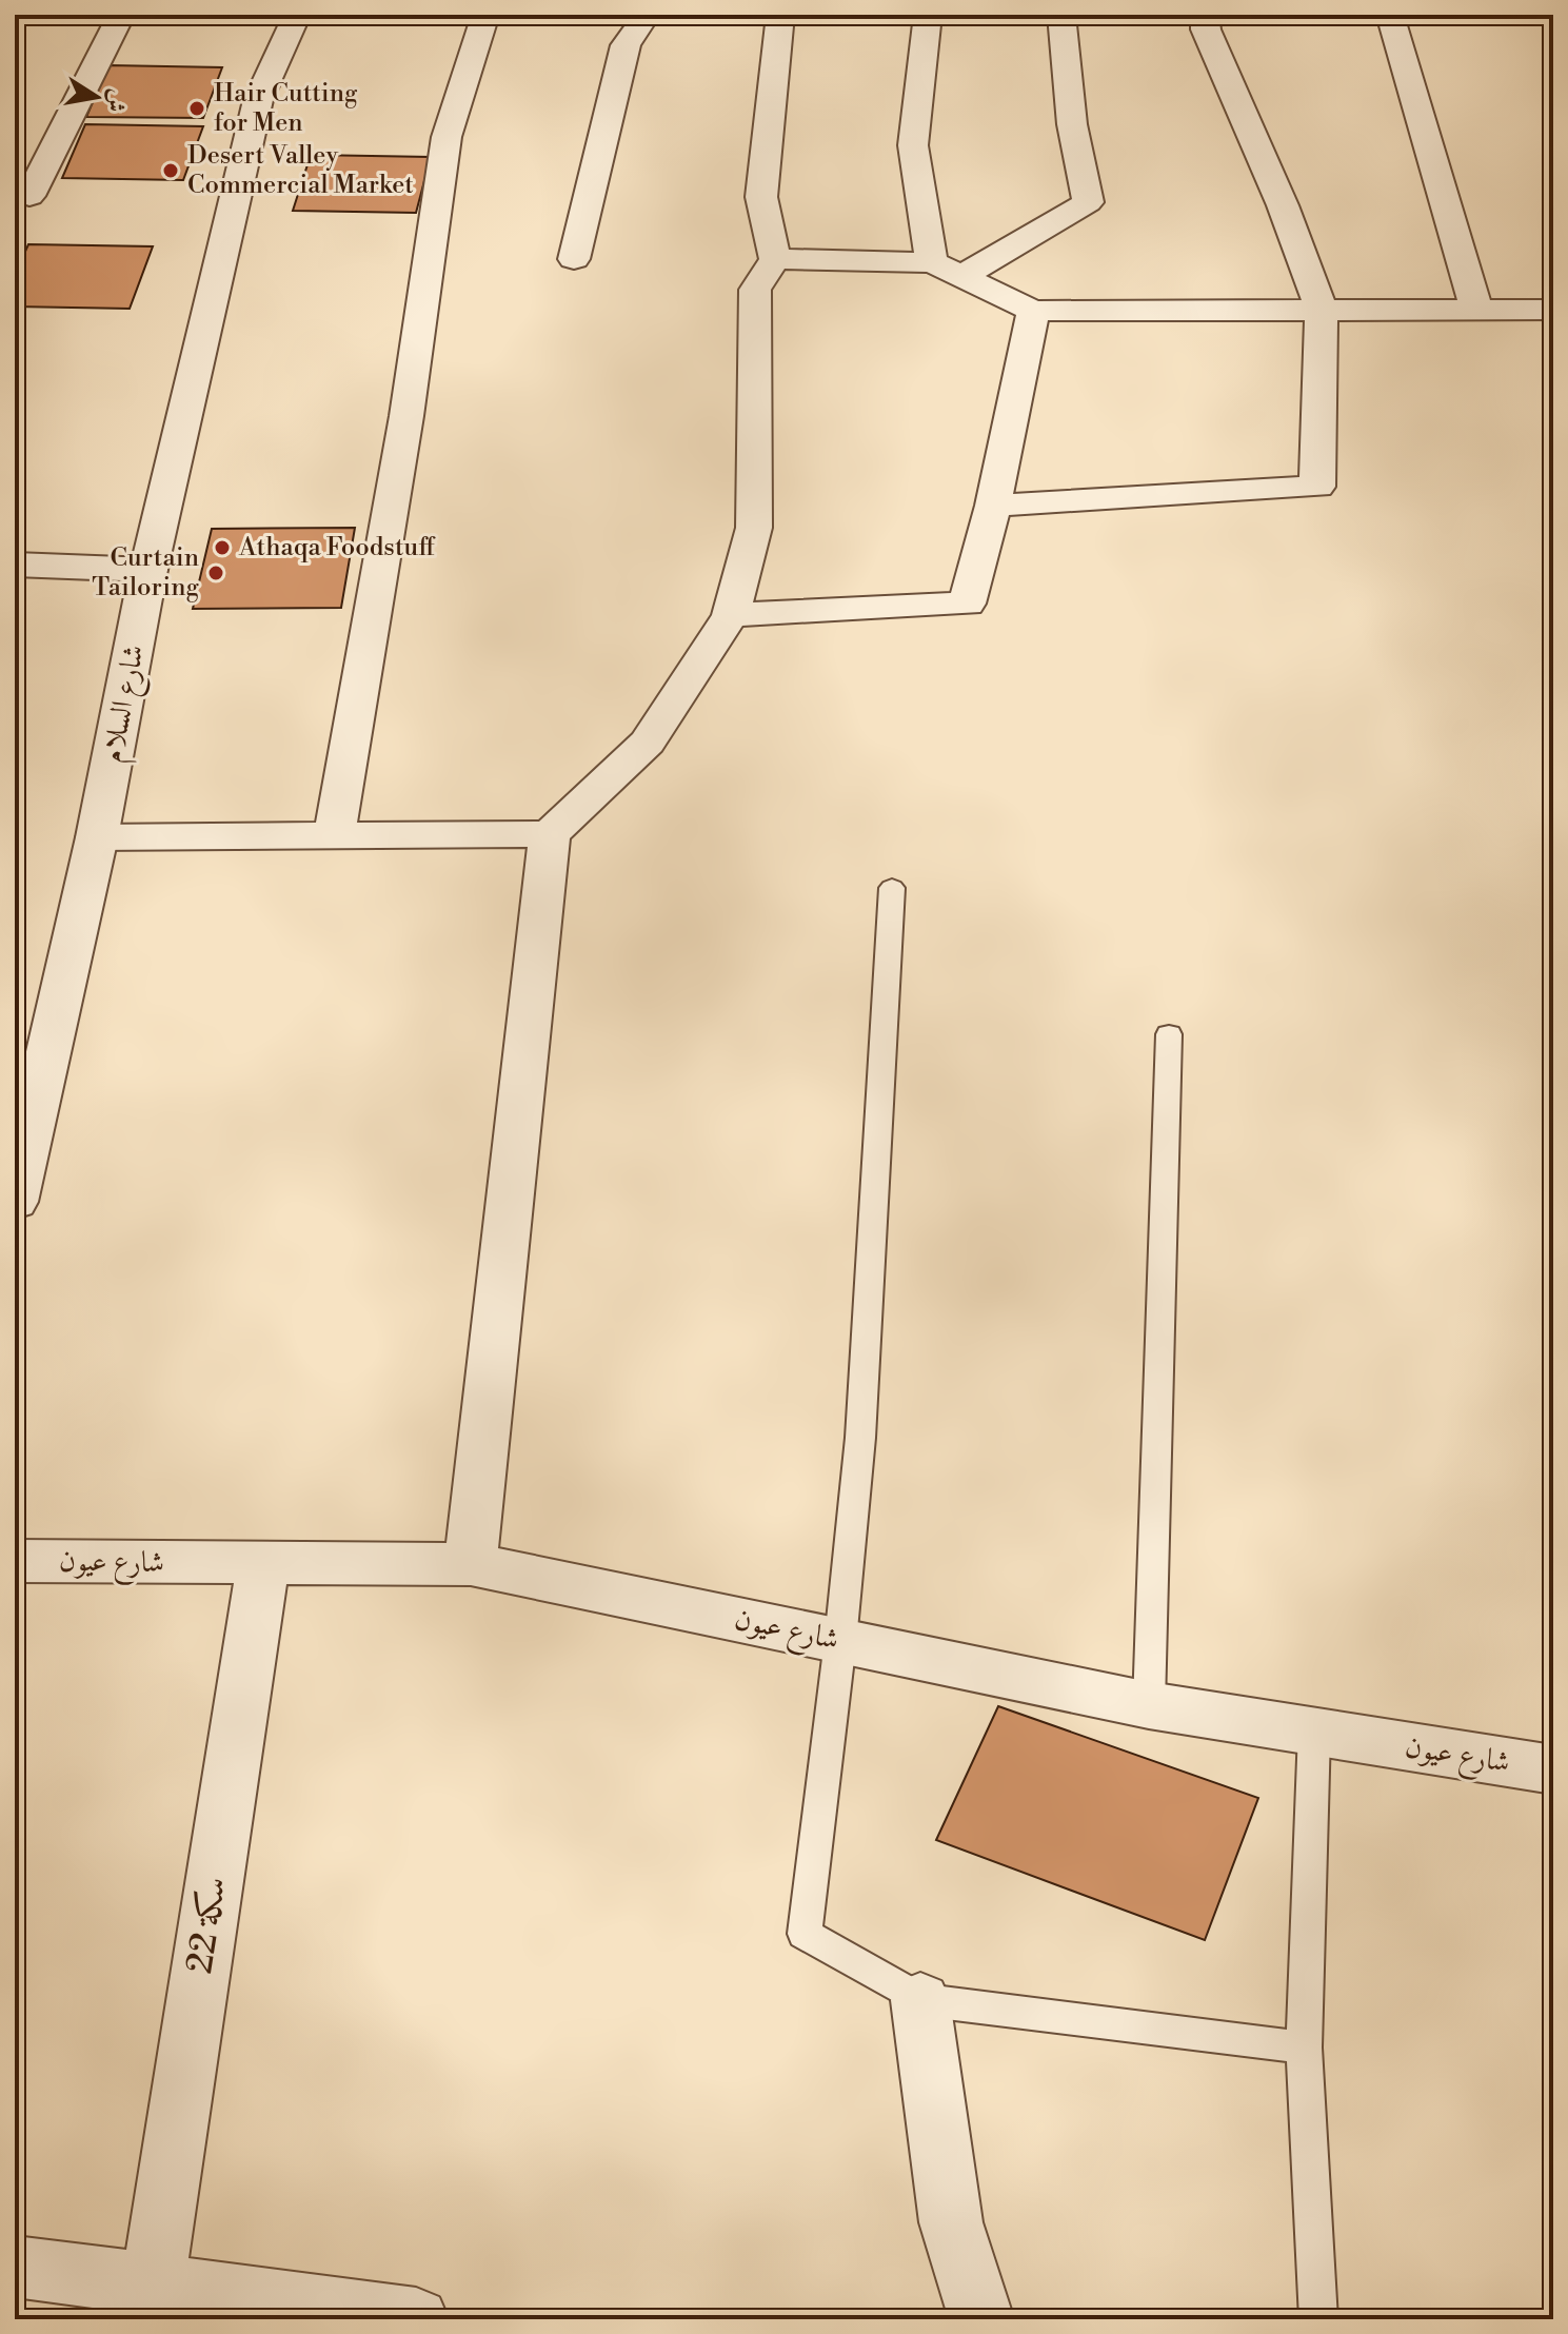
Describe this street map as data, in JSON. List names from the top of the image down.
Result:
{
  "streets": {
    "street": ["شارع السلام", "شارع عيون", "سكة 22"]
  },
  "crossings": [
    ["شارع عيون", "سكة 22"]
  ],
  "places": [
    "Hair Cutting for Men",
    "Desert Valley Commercial Market",
    "Athaqa Foodstuff",
    "Curtain Tailoring"
  ],
  "north": "right"
}
